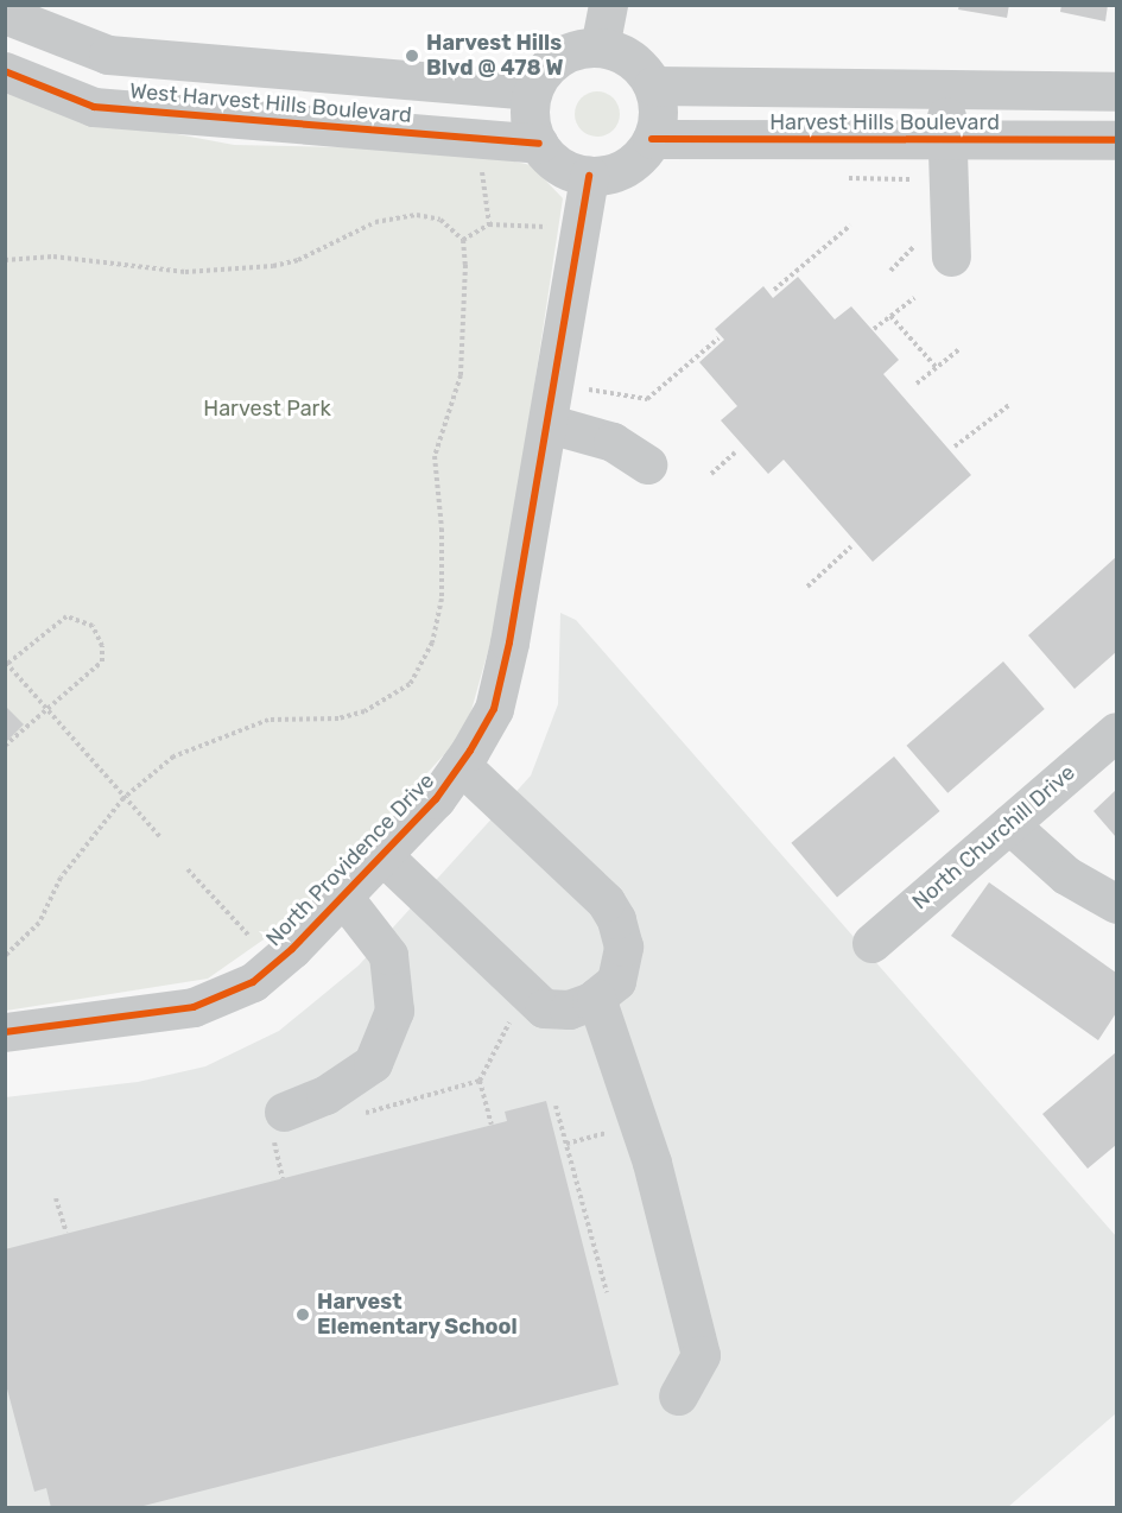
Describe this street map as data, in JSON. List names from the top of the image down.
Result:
{
  "streets": {
    "street": [
      "West Harvest Hills Boulevard",
      "Harvest Hills Boulevard",
      "North Churchill Drive",
      "North Providence Drive"
    ]
  },
  "crossings": [
    ["West Harvest Hills Boulevard", "Harvest Hills Boulevard"],
    ["West Harvest Hills Boulevard", "North Providence Drive"],
    ["Harvest Hills Boulevard", "North Providence Drive"]
  ],
  "parks": ["Harvest Park"],
  "places": ["Harvest Hills Blvd @ 478 W", "Harvest Elementary School"]
}
